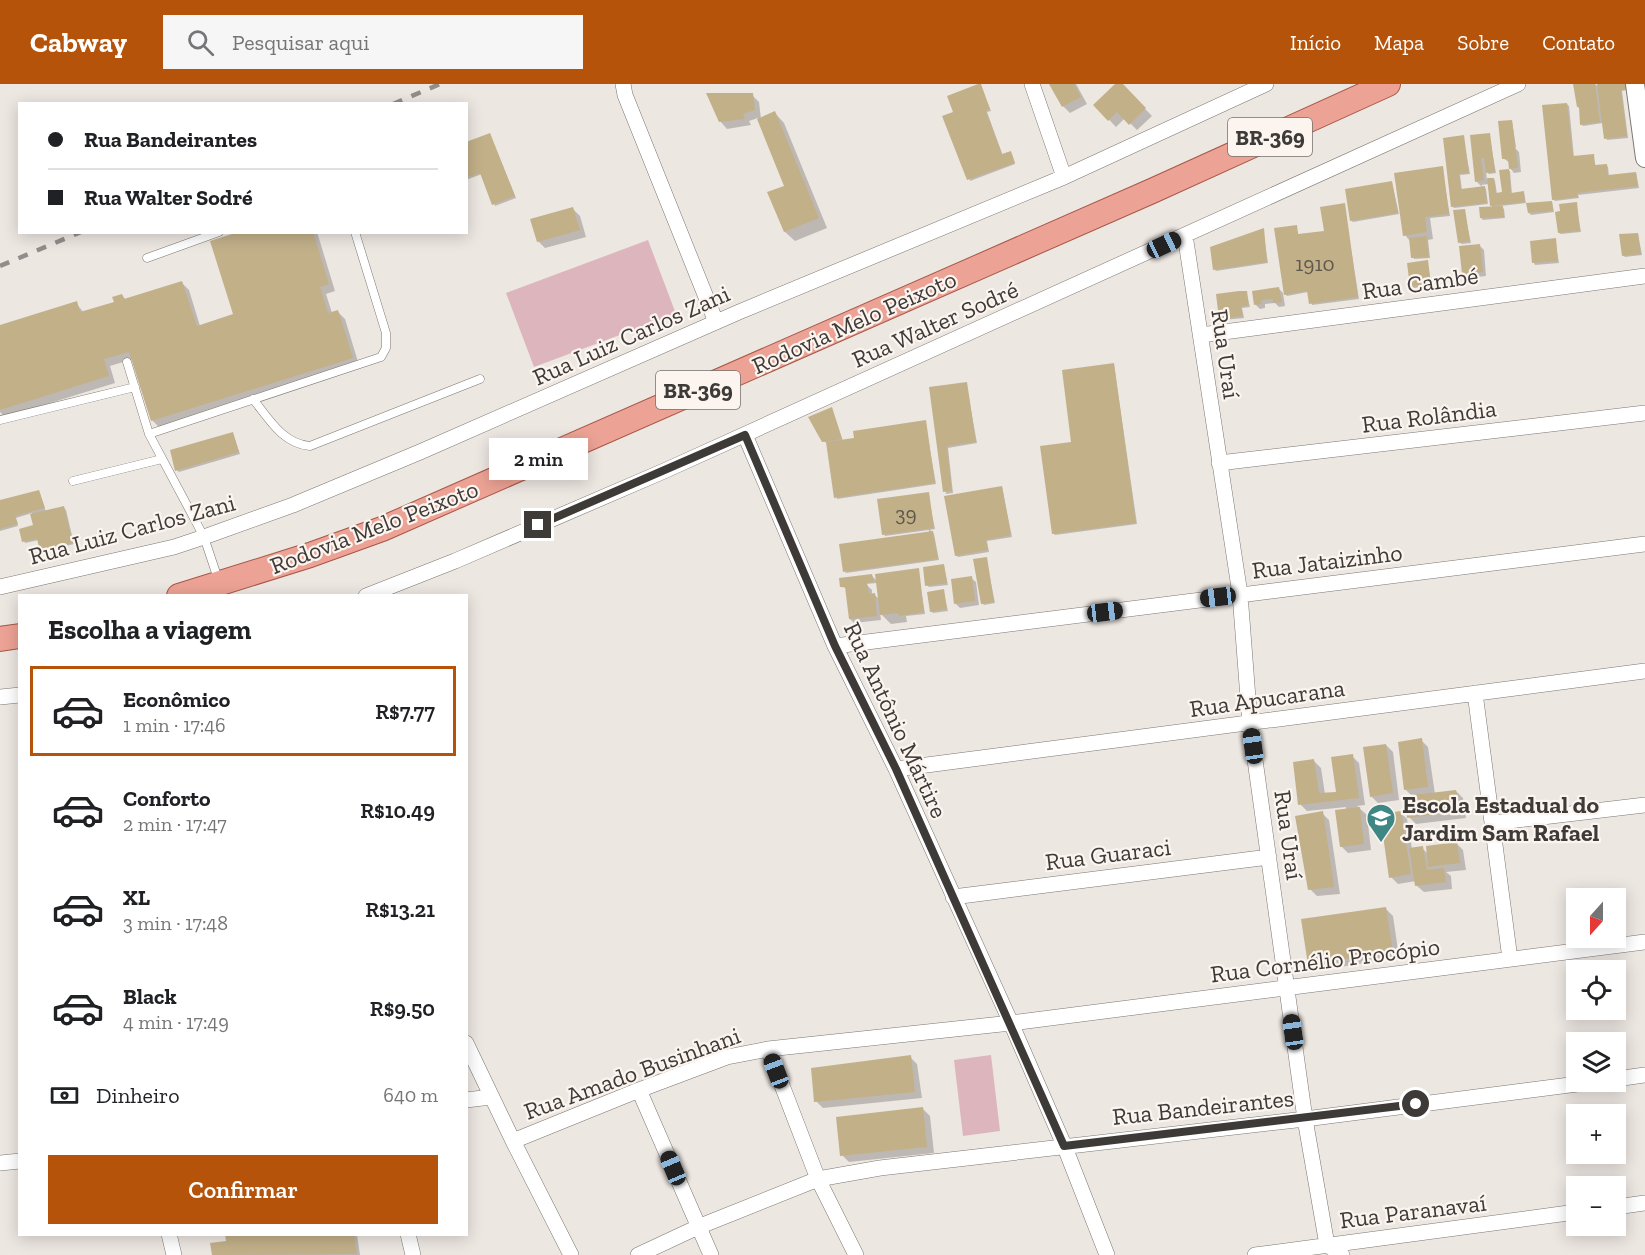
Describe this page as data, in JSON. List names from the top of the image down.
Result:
{
  "streets": {
    "main road": ["BR-369", "Rodovia Melo Peixoto"],
    "street": [
      "Rua Cambé",
      "Rua Walter Sodré",
      "Rua Luiz Carlos Zani",
      "Rua Uraí",
      "Rua Rolândia",
      "Rua Jataizinho",
      "Rua Apucarana",
      "Rua Antônio Mártire",
      "Rua Guaraci",
      "Rua Cornélio Procópio",
      "Rua Amado Businhani",
      "Rua Bandeirantes",
      "Rua Paranavaí"
    ]
  },
  "crossings": [
    ["Rua Cambé", "Rua Uraí"],
    ["Rua Walter Sodré", "Rua Uraí"],
    ["Rua Walter Sodré", "Rua Antônio Mártire"],
    ["Rua Uraí", "Rua Rolândia"],
    ["Rua Uraí", "Rua Jataizinho"],
    ["Rua Uraí", "Rua Apucarana"],
    ["Rua Uraí", "Rua Guaraci"],
    ["Rua Uraí", "Rua Cornélio Procópio"],
    ["Rua Uraí", "Rua Bandeirantes"],
    ["Rua Uraí", "Rua Paranavaí"],
    ["Rua Jataizinho", "Rua Antônio Mártire"],
    ["Rua Apucarana", "Rua Antônio Mártire"],
    ["Rua Antônio Mártire", "Rua Guaraci"],
    ["Rua Antônio Mártire", "Rua Cornélio Procópio"],
    ["Rua Antônio Mártire", "Rua Bandeirantes"],
    ["Rua Cornélio Procópio", "Rua Amado Businhani"]
  ],
  "places": {
    "school or university": ["Escola Estadual do Jardim Sam Rafael"]
  },
  "house_numbers": ["1910", "39"],
  "north": "bottom",
  "page": {
    "header": "Cabway",
    "search": "Pesquisar aqui",
    "nav": [
      "Início",
      "Mapa",
      "Sobre",
      "Contato"
    ],
    "banner": ["Rua Bandeirantes", "Rua Walter Sodré"],
    "bubble": "2 min",
    "heading": "Escolha a viagem",
    "list": [
      {
        "name": "Econômico",
        "note": "1 min · 17:46",
        "value": "R$7.77"
      },
      {
        "name": "Conforto",
        "note": "2 min · 17:47",
        "value": "R$10.49"
      },
      {
        "name": "XL",
        "note": "3 min · 17:48",
        "value": "R$13.21"
      },
      {
        "name": "Black",
        "note": "4 min · 17:49",
        "value": "R$9.50"
      }
    ],
    "map_buttons": ["+", "−"],
    "pay": ["Dinheiro", "640 m"],
    "buttons": "Confirmar"
  }
}
